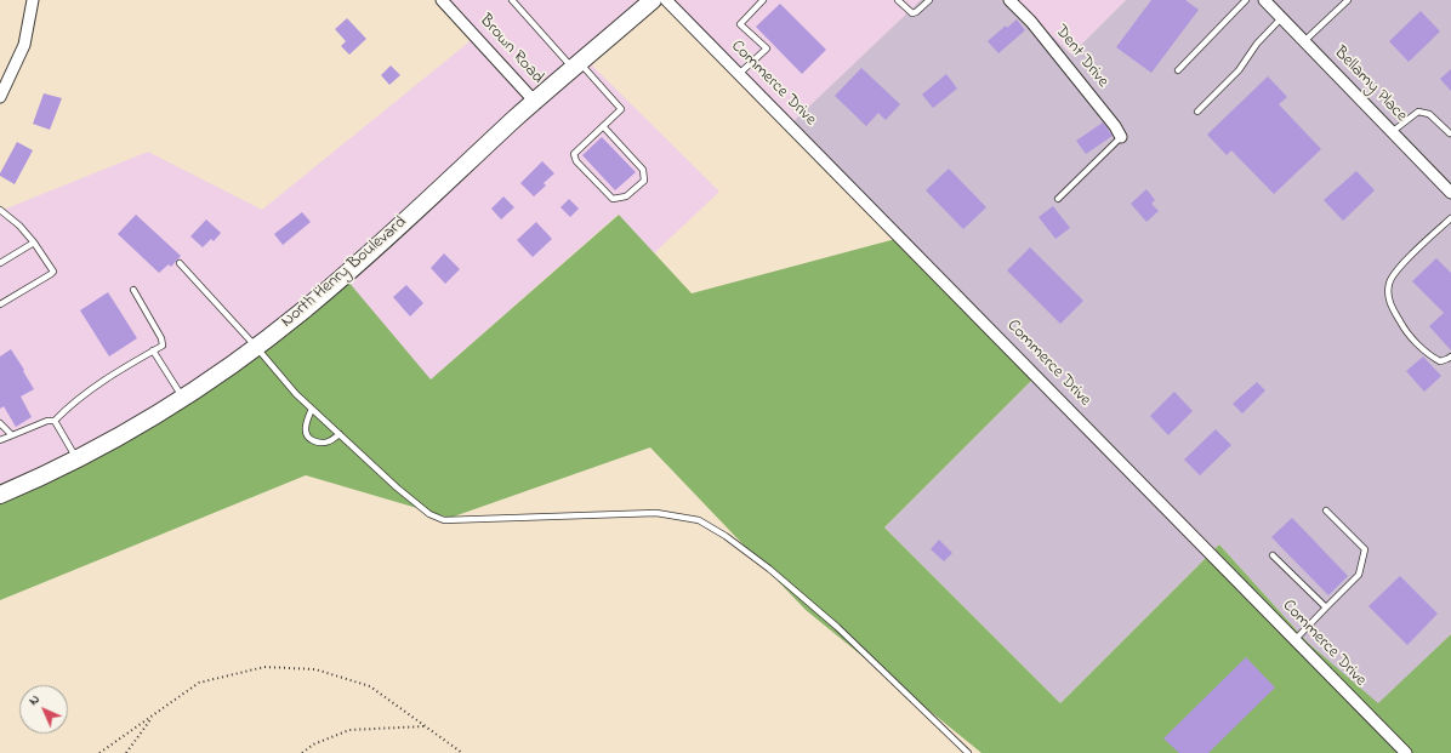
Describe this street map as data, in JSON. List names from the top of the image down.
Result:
{
  "streets": {
    "highway": ["North Henry Boulevard"],
    "street": [
      "Brown Road",
      "Dent Drive",
      "Commerce Drive",
      "Bellamy Place"
    ]
  },
  "crossings": [
    ["Brown Road", "North Henry Boulevard"]
  ],
  "north": "top left"
}
